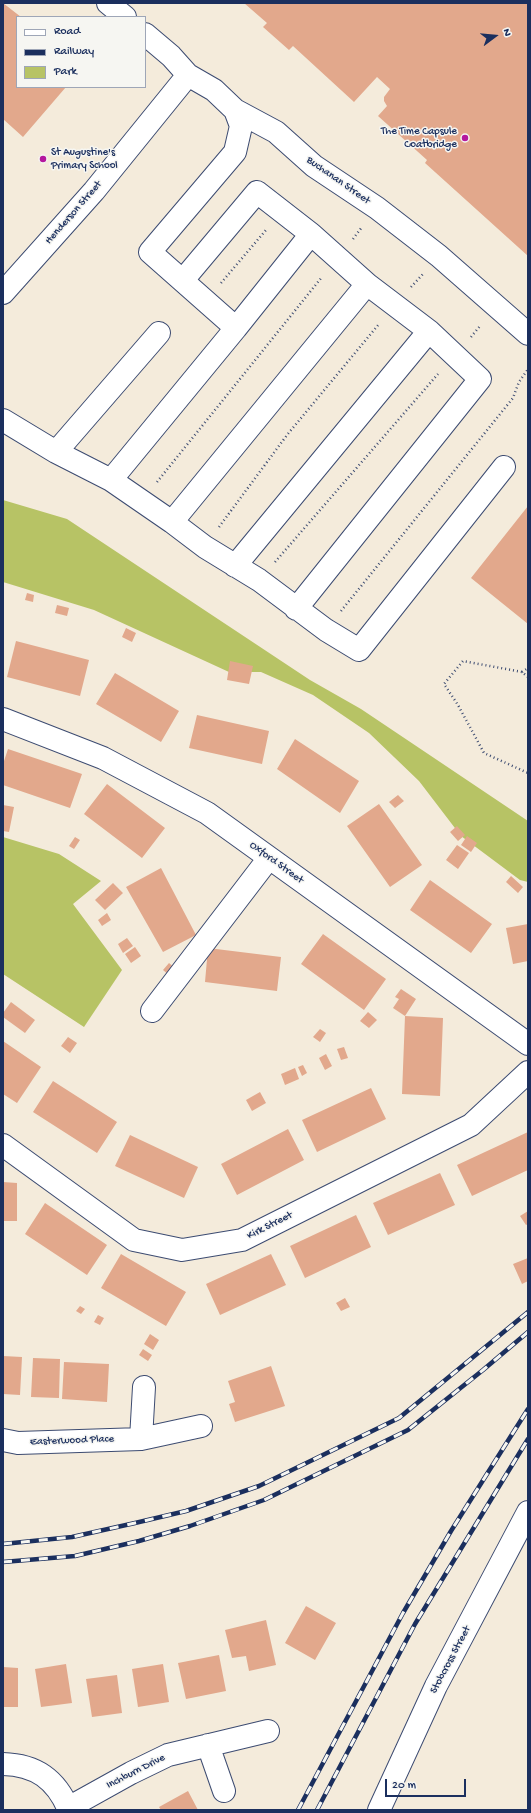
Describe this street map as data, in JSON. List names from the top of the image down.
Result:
{
  "streets": {
    "street": [
      "Buchanan Street",
      "Henderson Street",
      "Oxford Street",
      "Kirk Street",
      "Easterwood Place",
      "Stobcross Street",
      "Inchburn Drive"
    ]
  },
  "crossings": [
    ["Buchanan Street", "Henderson Street"]
  ],
  "places": ["The Time Capsule Coatbridge", "St Augustine's Primary School"],
  "legend": ["Road", "Railway", "Park"],
  "scale_bar": "20 m",
  "north": "right"
}
